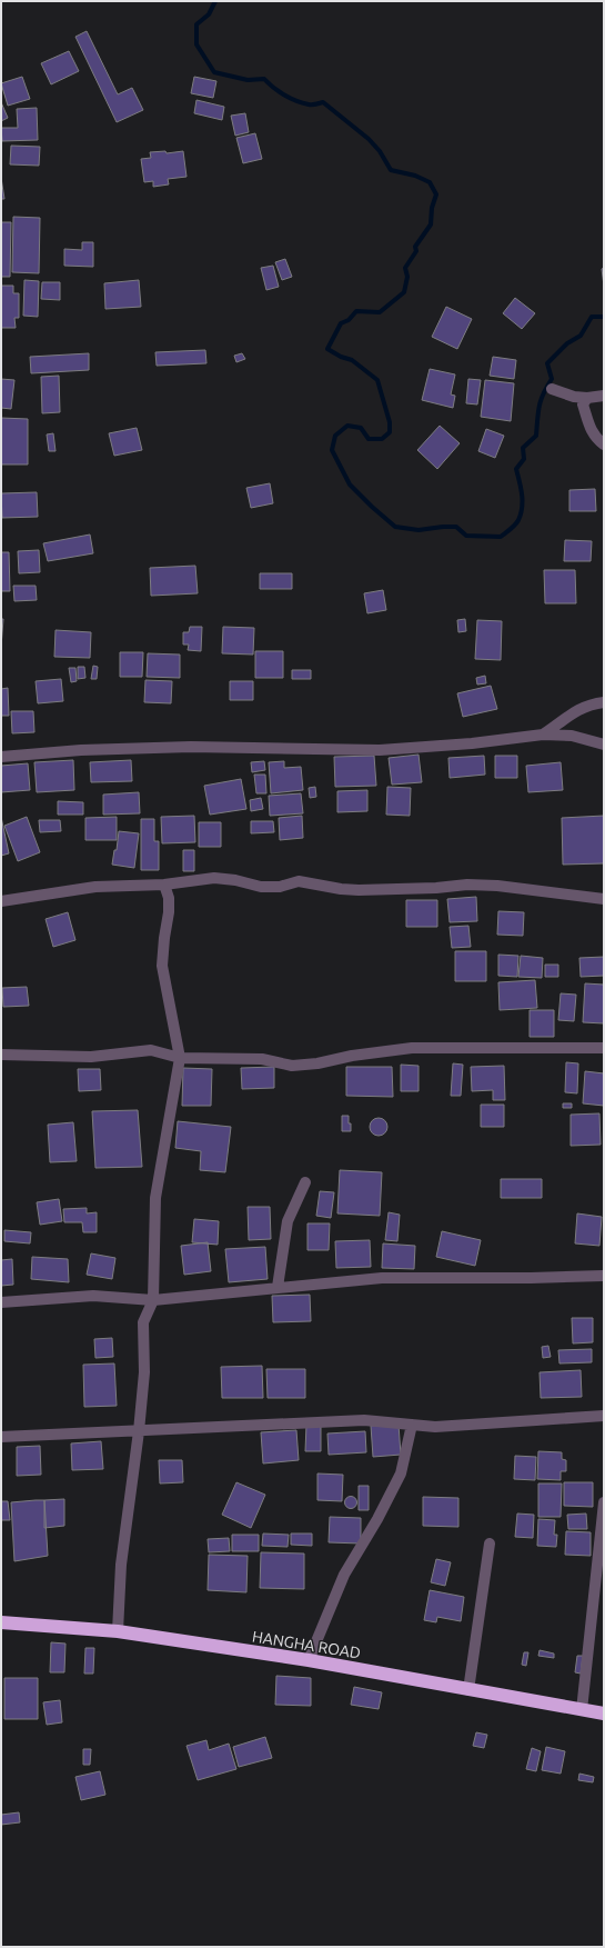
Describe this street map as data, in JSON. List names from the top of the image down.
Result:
{
  "streets": {
    "highway": ["HANGHA ROAD"]
  }
}
